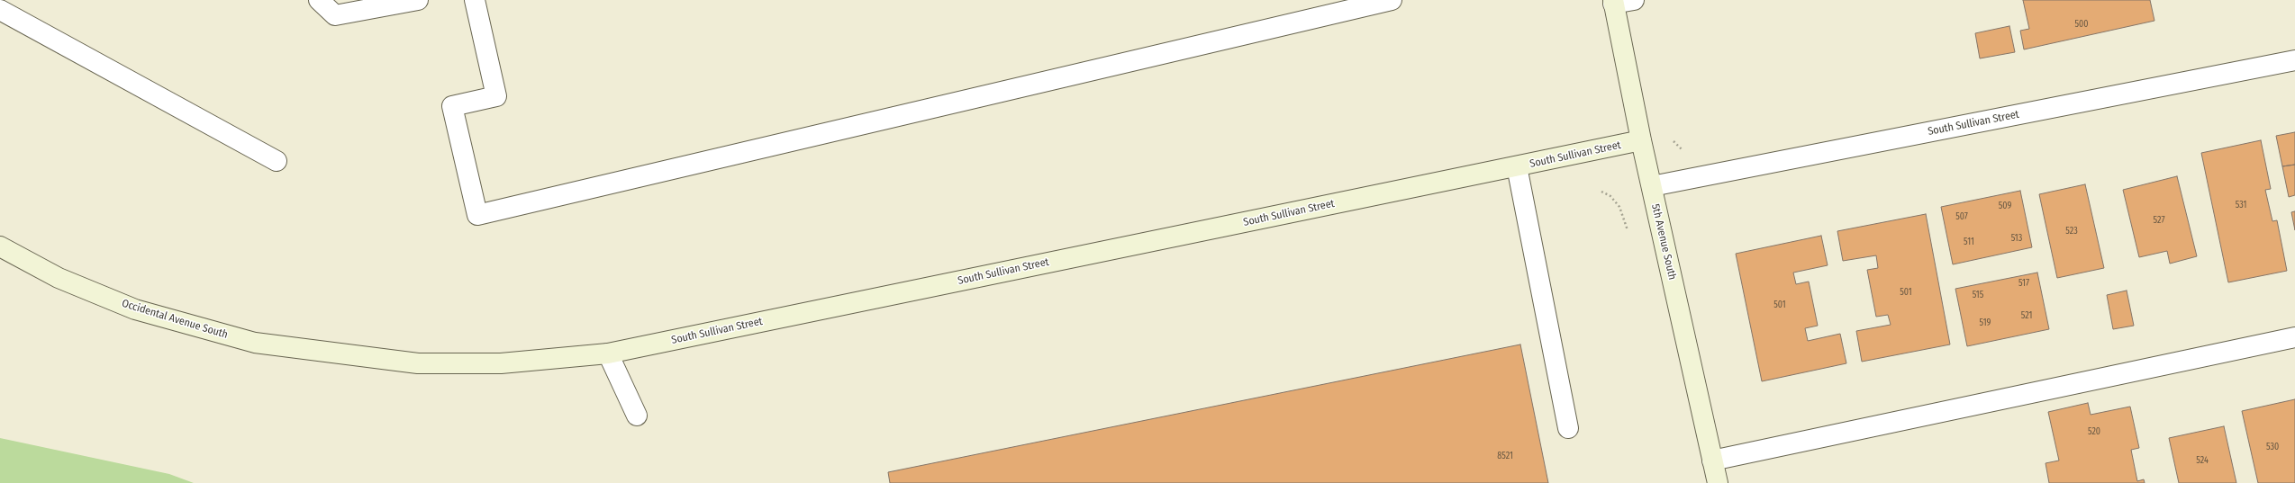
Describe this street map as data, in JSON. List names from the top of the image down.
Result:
{
  "streets": {
    "street": ["South Sullivan Street", "5th Avenue South", "Occidental Avenue South"]
  },
  "crossings": [
    ["South Sullivan Street", "5th Avenue South"],
    ["South Sullivan Street", "Occidental Avenue South"]
  ],
  "house_numbers": [
    "500",
    "531",
    "509",
    "507",
    "527",
    "523",
    "513",
    "511",
    "517",
    "501",
    "515",
    "501",
    "521",
    "519",
    "520",
    "530",
    "8521",
    "524"
  ]
}
